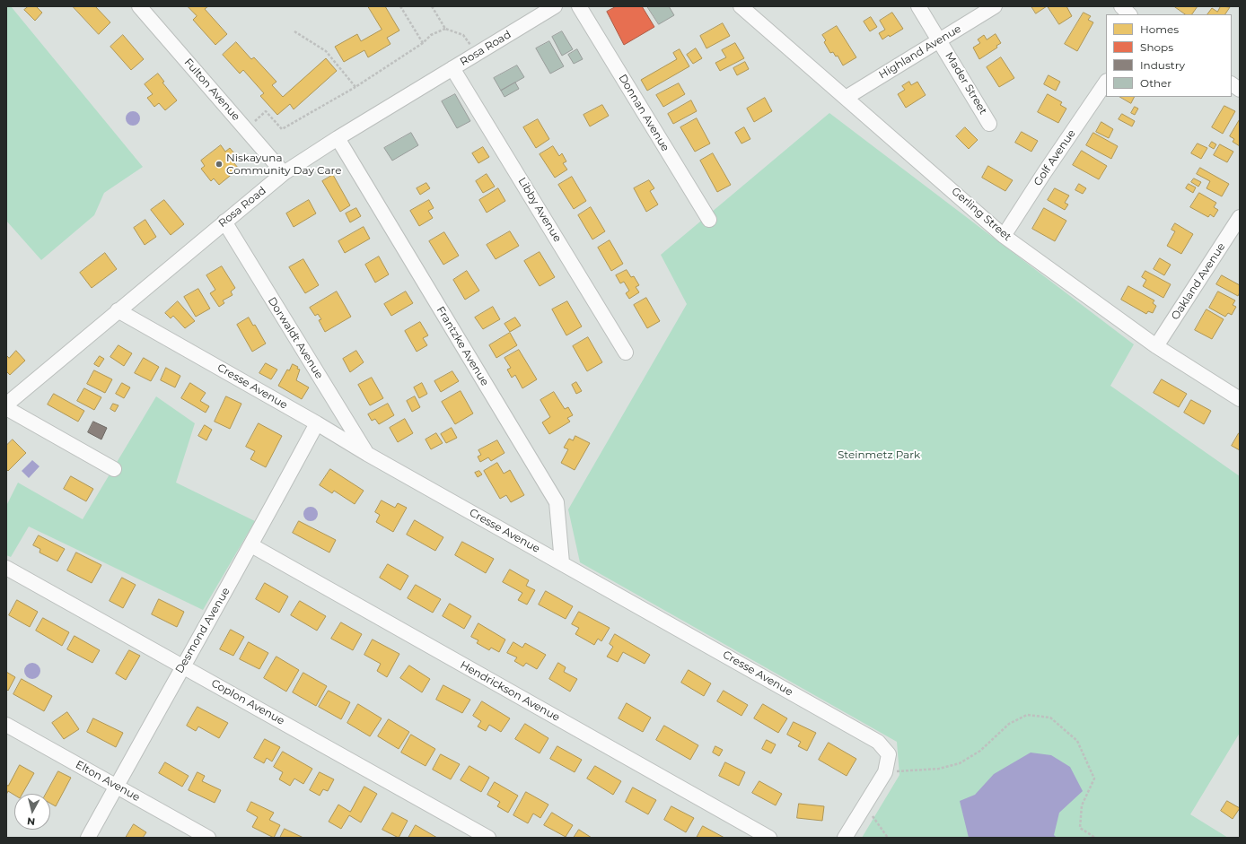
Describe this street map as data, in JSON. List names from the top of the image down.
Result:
{
  "streets": {
    "street": [
      "Rosa Road",
      "Highland Avenue",
      "Mader Street",
      "Fulton Avenue",
      "Donnan Avenue",
      "Golf Avenue",
      "Libby Avenue",
      "Gerling Street",
      "Oakland Avenue",
      "Dorwaldt Avenue",
      "Frantzke Avenue",
      "Cresse Avenue",
      "Desmond Avenue",
      "Hendrickson Avenue",
      "Coplon Avenue",
      "Elton Avenue"
    ]
  },
  "crossings": [
    ["Rosa Road", "Fulton Avenue"],
    ["Rosa Road", "Libby Avenue"],
    ["Rosa Road", "Dorwaldt Avenue"],
    ["Rosa Road", "Frantzke Avenue"],
    ["Rosa Road", "Cresse Avenue"],
    ["Highland Avenue", "Mader Street"],
    ["Highland Avenue", "Gerling Street"],
    ["Golf Avenue", "Gerling Street"],
    ["Gerling Street", "Oakland Avenue"],
    ["Dorwaldt Avenue", "Cresse Avenue"],
    ["Frantzke Avenue", "Cresse Avenue"],
    ["Cresse Avenue", "Desmond Avenue"],
    ["Desmond Avenue", "Hendrickson Avenue"],
    ["Desmond Avenue", "Coplon Avenue"],
    ["Desmond Avenue", "Elton Avenue"]
  ],
  "parks": ["Steinmetz Park"],
  "places": ["Niskayuna Community Day Care"],
  "legend": [
    "Homes",
    "Shops",
    "Industry",
    "Other"
  ],
  "north": "bottom"
}
